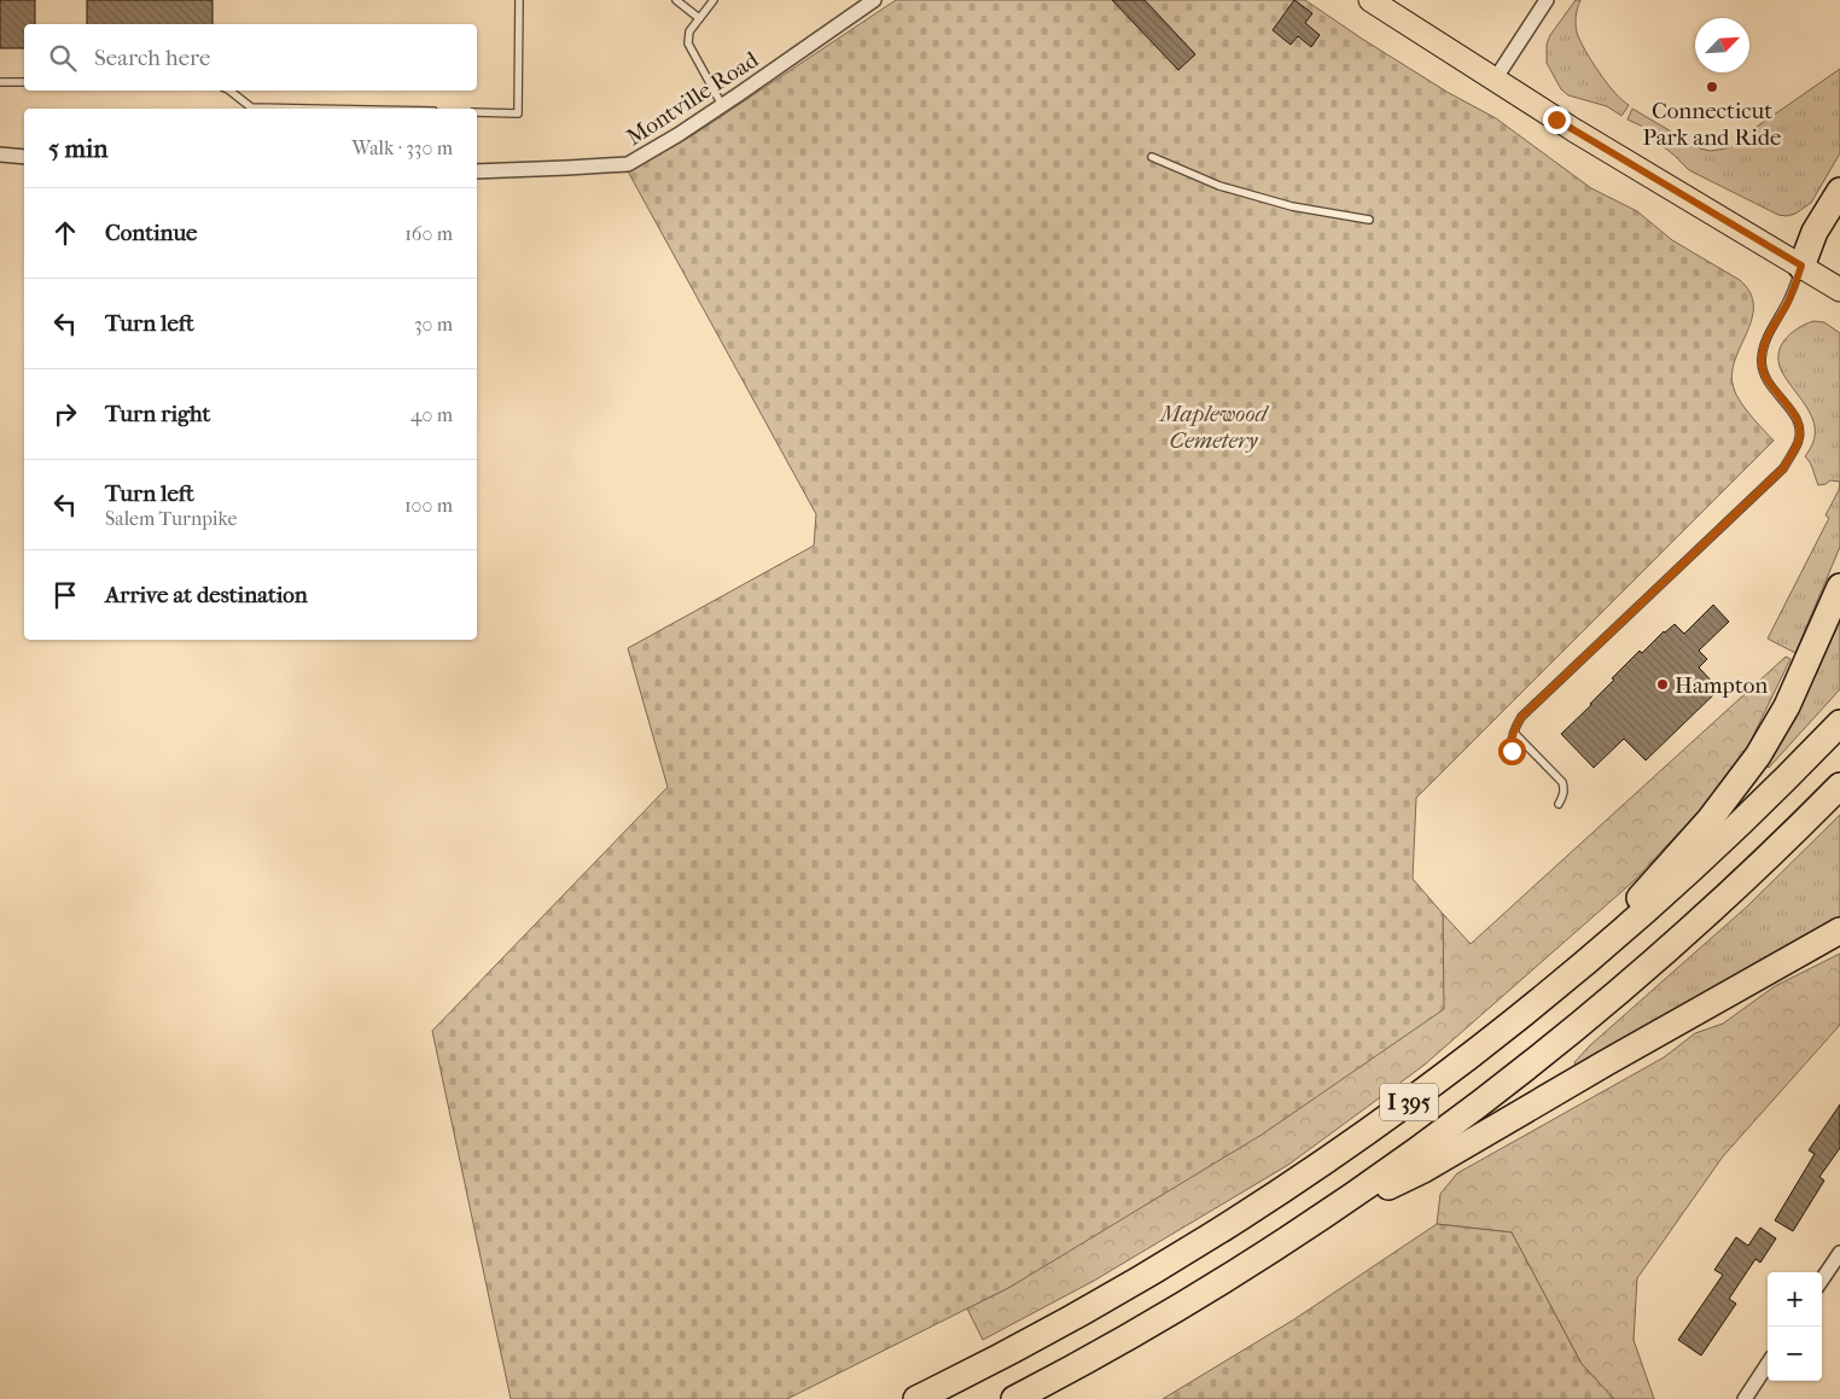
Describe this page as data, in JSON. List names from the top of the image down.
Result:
{
  "streets": {
    "highway": ["I 395"],
    "street": ["Montville Road"]
  },
  "parks": ["Maplewood Cemetery"],
  "places": ["Connecticut Park and Ride", "Hampton"],
  "north": "top right",
  "page": {
    "search": "Search here",
    "heading": ["5 min", "Walk · 330 m"],
    "list": [
      ["Continue", "160 m"],
      ["Turn left", "30 m"],
      ["Turn right", "40 m"],
      ["Turn left", "Salem Turnpike", "100 m"],
      "Arrive at destination"
    ],
    "map_buttons": ["+", "−"]
  }
}
